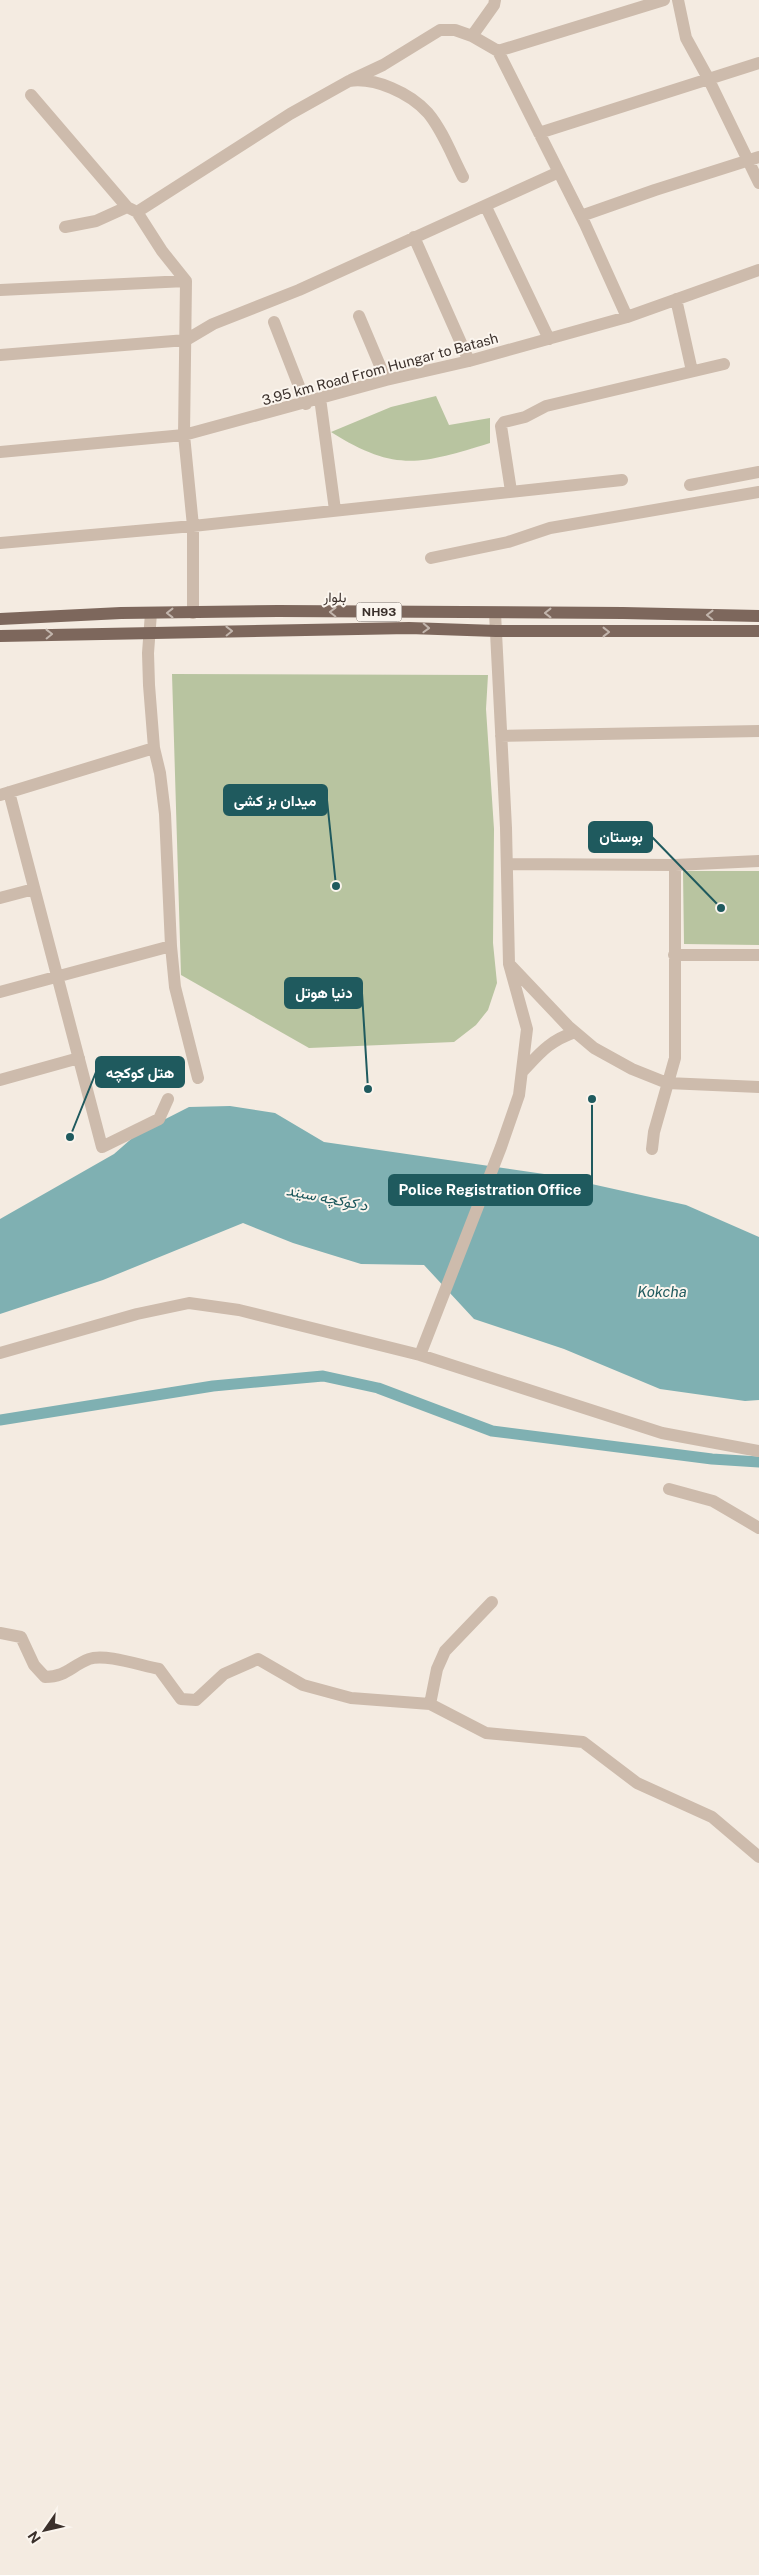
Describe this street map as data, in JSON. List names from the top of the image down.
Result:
{
  "streets": {
    "main road": ["بلوار", "NH93"],
    "street": ["3.95 km Road From Hungar to Batash"]
  },
  "water": ["د کوکچه سیند", "Kokcha"],
  "places": [
    "میدان بز کشی",
    "بوستان",
    "دنیا هوتل",
    "Police Registration Office",
    "هتل کوکچه"
  ],
  "north": "bottom left"
}
